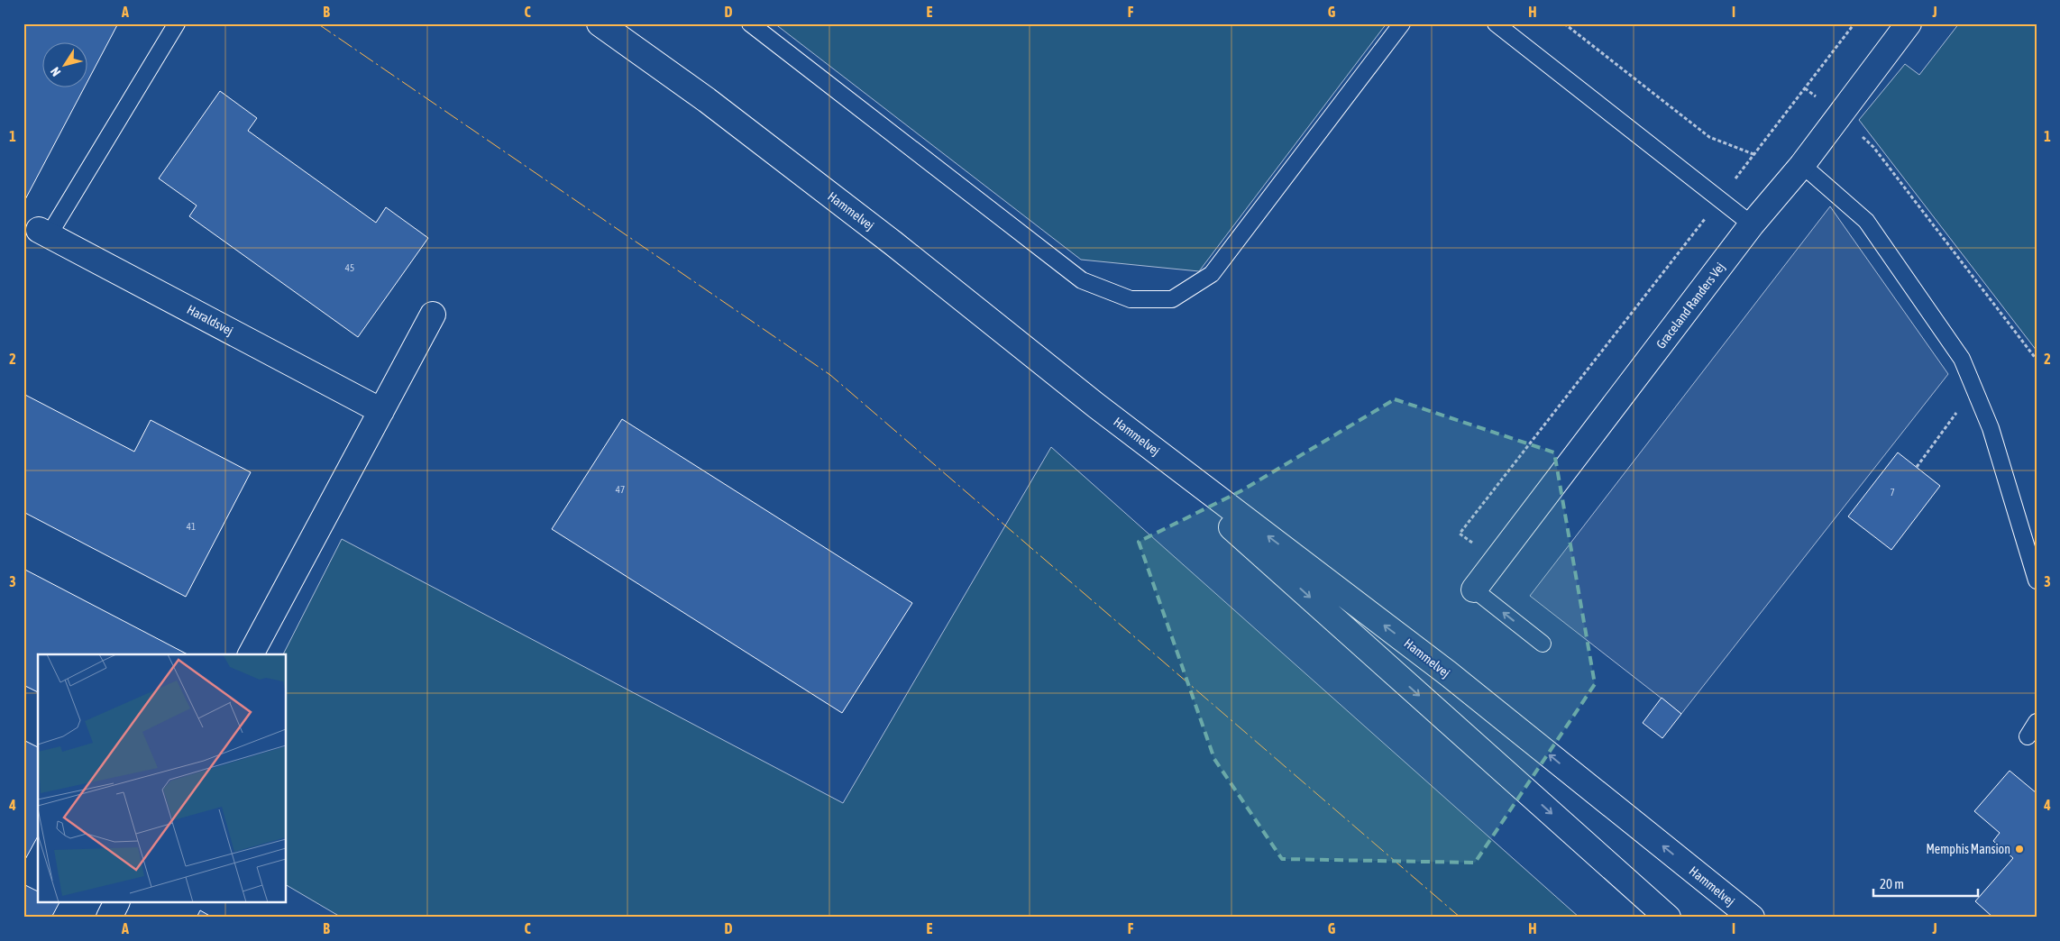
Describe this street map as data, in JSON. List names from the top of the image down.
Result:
{
  "streets": {
    "main road": ["Hammelvej", "Graceland Randers Vej", "Haraldsvej"]
  },
  "places": ["Memphis Mansion"],
  "house_numbers": [
    "45",
    "47",
    "7",
    "41"
  ],
  "scale_bar": "20 m",
  "north": "bottom left",
  "grid": {
    "columns": [
      "A",
      "B",
      "C",
      "D",
      "E",
      "F",
      "G",
      "H",
      "I",
      "J"
    ],
    "rows": [
      "1",
      "2",
      "3",
      "4"
    ]
  }
}
